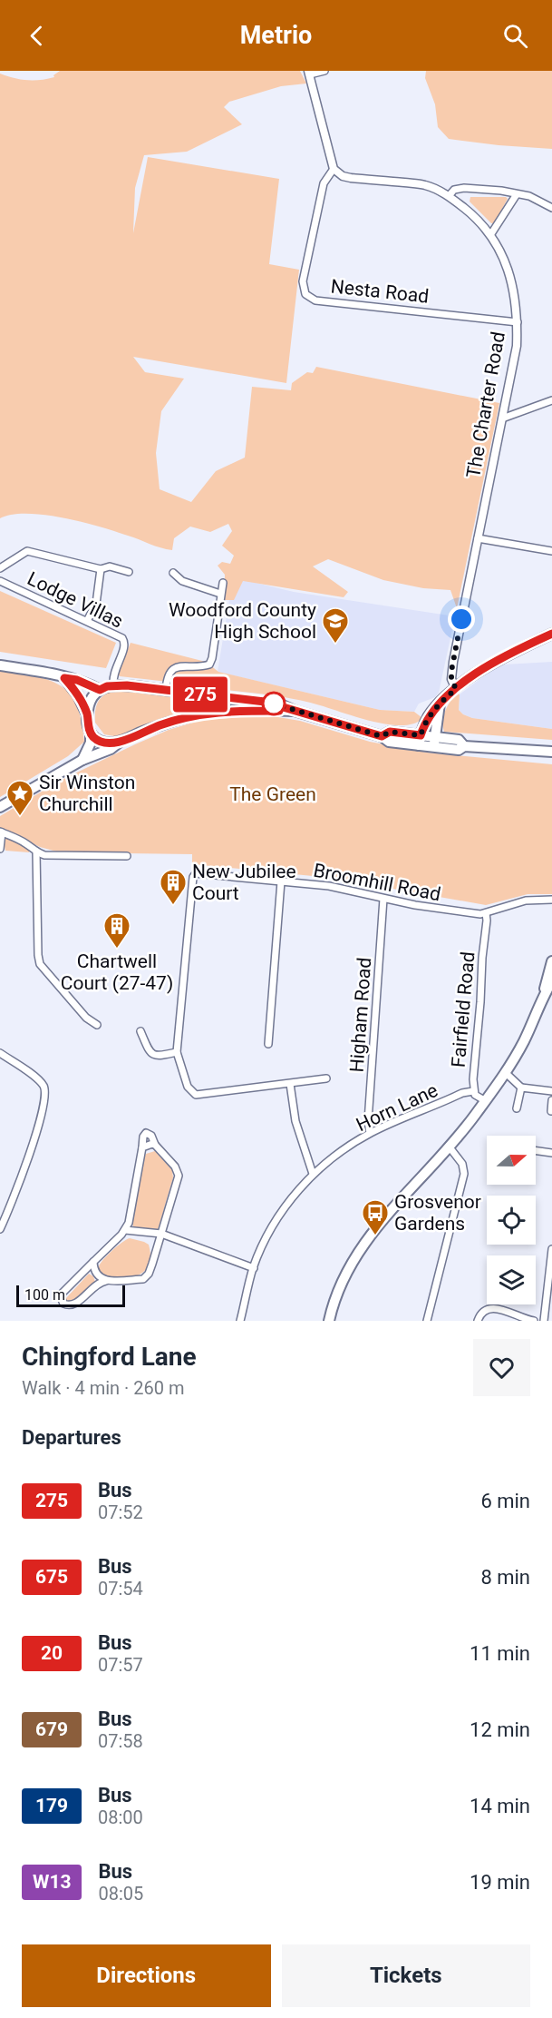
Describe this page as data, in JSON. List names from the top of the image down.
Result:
{
  "streets": {
    "street": [
      "Nesta Road",
      "The Charter Road",
      "Lodge Villas",
      "Broomhill Road",
      "Fairfield Road",
      "Higham Road",
      "Horn Lane"
    ]
  },
  "crossings": [
    ["Nesta Road", "The Charter Road"],
    ["Broomhill Road", "Fairfield Road"],
    ["Broomhill Road", "Higham Road"],
    ["Fairfield Road", "Horn Lane"],
    ["Higham Road", "Horn Lane"]
  ],
  "parks": ["The Green"],
  "places": {
    "school or university": ["Woodford County High School"],
    "place": ["Sir Winston Churchill"],
    "building": ["New Jubilee Court", "Chartwell Court (27-47)"],
    "bus stop": ["Grosvenor Gardens"]
  },
  "lines": ["bus line 275"],
  "scale_bar": "100 m",
  "north": "right",
  "page": {
    "header": "Metrio",
    "on_map": "275",
    "scale": "100 m",
    "heading": [
      ["Chingford Lane", "Walk · 4 min · 260 m"],
      "Departures"
    ],
    "list": [
      {
        "mark": "275",
        "name": "Bus",
        "note": "07:52",
        "value": "6 min"
      },
      {
        "mark": "675",
        "name": "Bus",
        "note": "07:54",
        "value": "8 min"
      },
      {
        "mark": "20",
        "name": "Bus",
        "note": "07:57",
        "value": "11 min"
      },
      {
        "mark": "679",
        "name": "Bus",
        "note": "07:58",
        "value": "12 min"
      },
      {
        "mark": "179",
        "name": "Bus",
        "note": "08:00",
        "value": "14 min"
      },
      {
        "mark": "W13",
        "name": "Bus",
        "note": "08:05",
        "value": "19 min"
      }
    ],
    "buttons": ["Directions", "Tickets"]
  }
}
